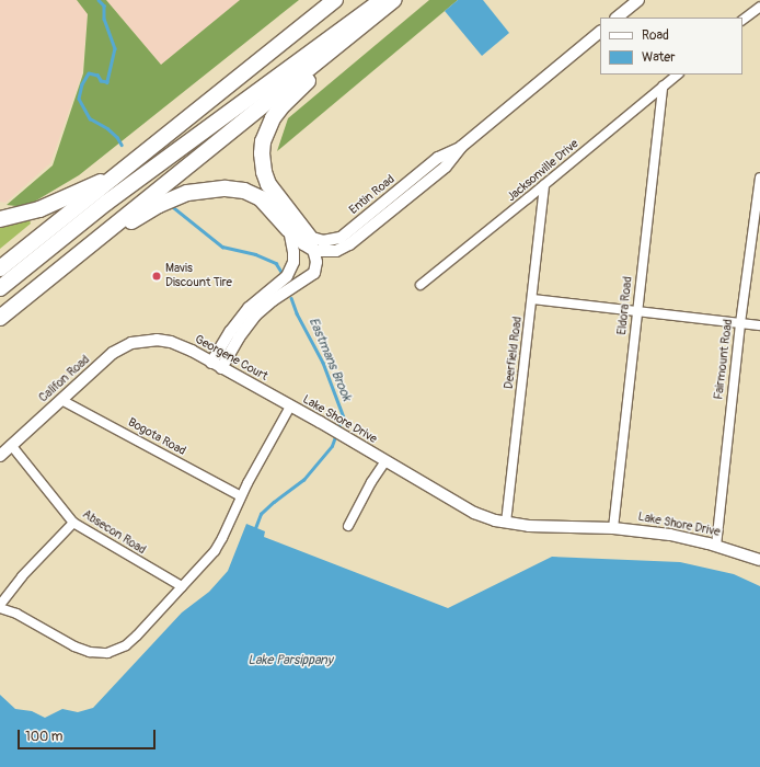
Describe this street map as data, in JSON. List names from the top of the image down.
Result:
{
  "streets": {
    "street": [
      "Jacksonville Drive",
      "Entin Road",
      "Eldora Road",
      "Deerfield Road",
      "Georgene Court",
      "Fairmount Road",
      "Califon Road",
      "Lake Shore Drive",
      "Bogota Road",
      "Absecon Road"
    ]
  },
  "crossings": [
    ["Jacksonville Drive", "Eldora Road"],
    ["Jacksonville Drive", "Deerfield Road"],
    ["Eldora Road", "Lake Shore Drive"],
    ["Deerfield Road", "Lake Shore Drive"],
    ["Georgene Court", "Califon Road"],
    ["Georgene Court", "Lake Shore Drive"],
    ["Fairmount Road", "Lake Shore Drive"],
    ["Califon Road", "Bogota Road"],
    ["Califon Road", "Absecon Road"],
    ["Lake Shore Drive", "Bogota Road"],
    ["Lake Shore Drive", "Absecon Road"]
  ],
  "water": ["Eastmans Brook", "Lake Parsippany"],
  "places": ["Mavis Discount Tire"],
  "legend": ["Road", "Water"],
  "scale_bar": "100 m"
}
